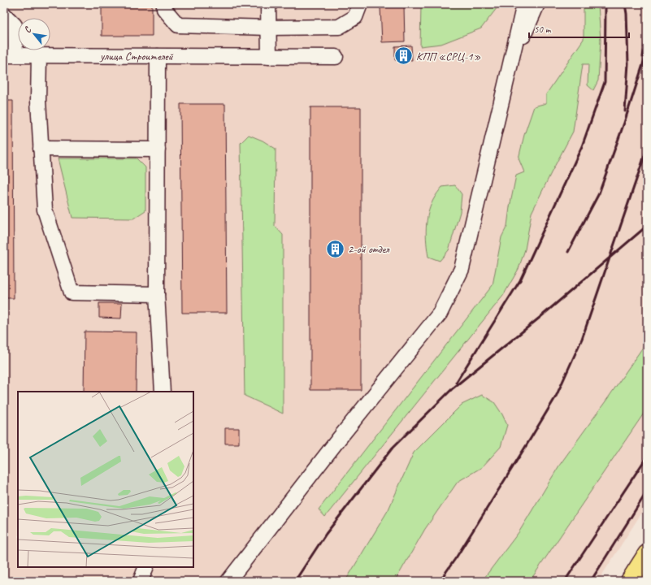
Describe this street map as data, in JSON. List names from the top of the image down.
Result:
{
  "streets": {
    "street": ["улица Строителей"]
  },
  "places": {
    "building": ["КПП «СРЦ-1»", "2-ой отдел"]
  },
  "scale_bar": "50 m",
  "north": "top left"
}
